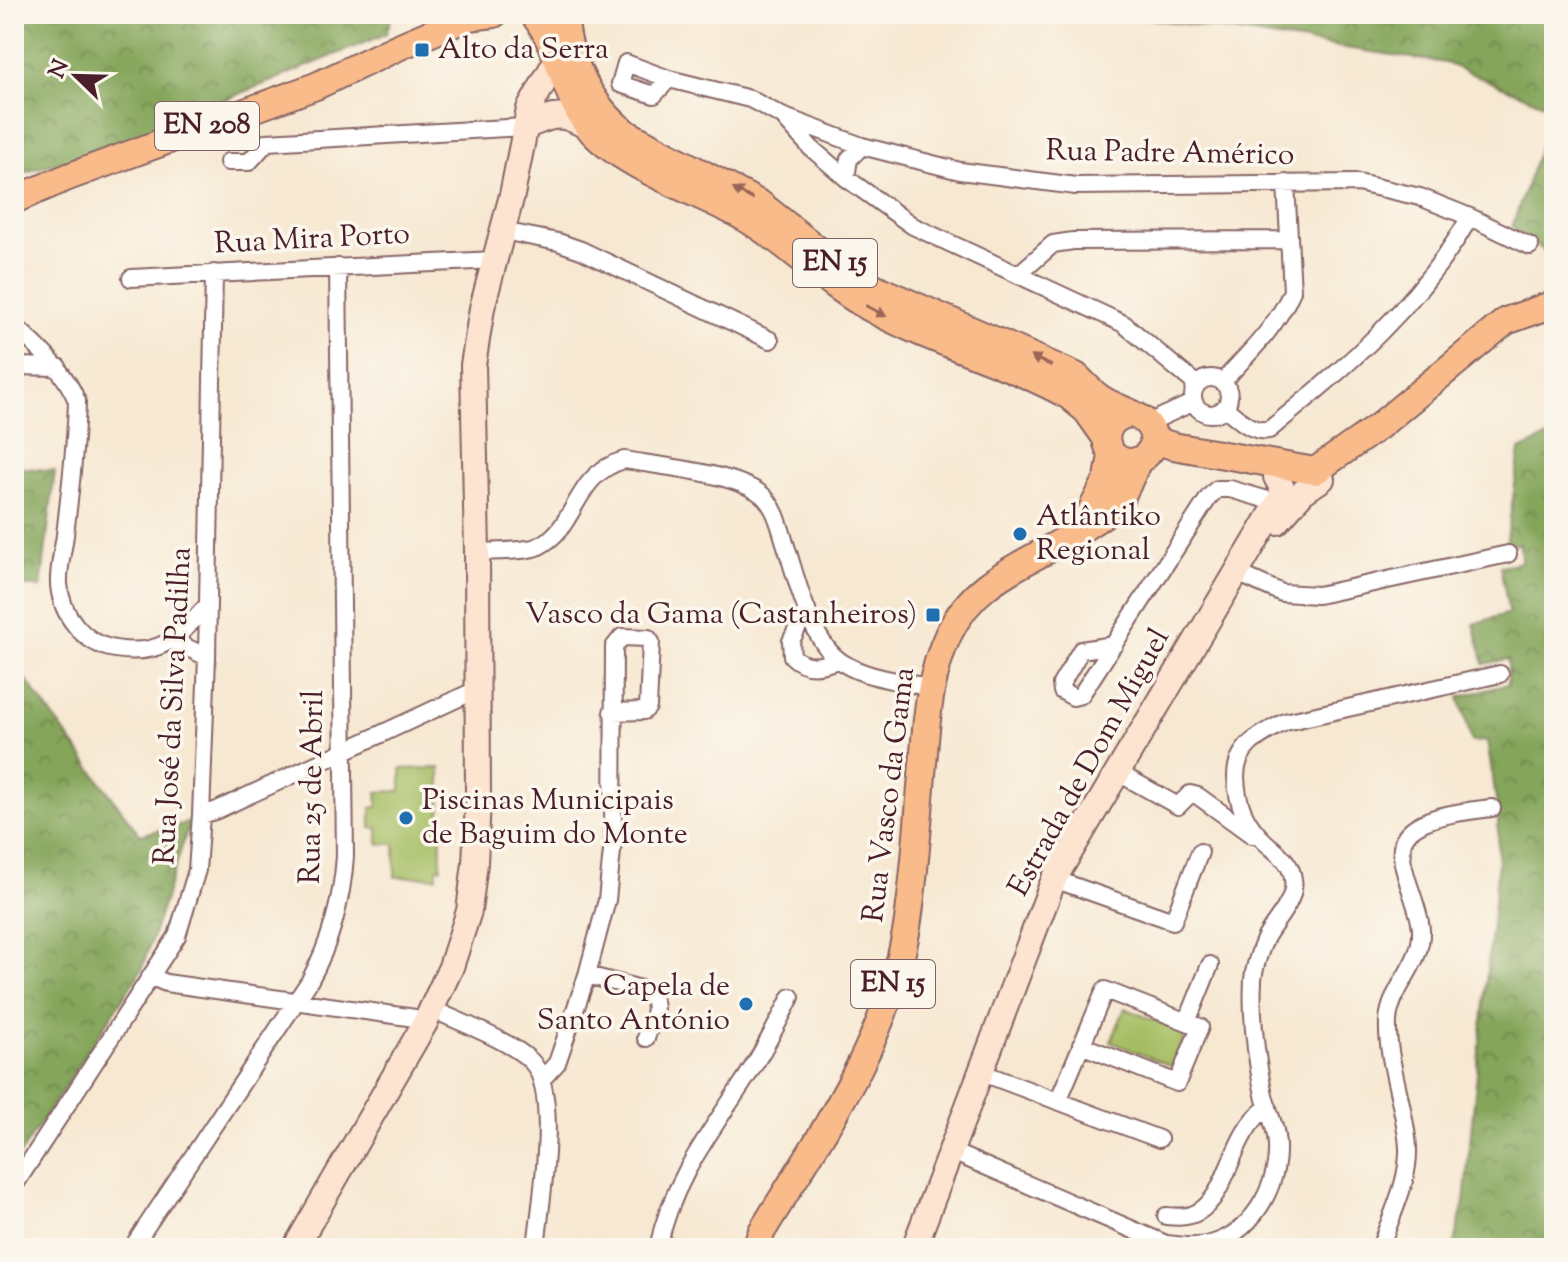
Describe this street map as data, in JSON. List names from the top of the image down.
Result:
{
  "streets": {
    "main road": ["EN 208", "EN 15", "Rua Vasco da Gama"],
    "street": [
      "Rua Padre Américo",
      "Rua Mira Porto",
      "Rua José da Silva Padilha",
      "Estrada de Dom Miguel",
      "Rua 25 de Abril"
    ]
  },
  "crossings": [
    ["Rua Mira Porto", "Rua José da Silva Padilha"],
    ["Rua Mira Porto", "Rua 25 de Abril"],
    ["EN 15", "Rua Vasco da Gama"]
  ],
  "places": {
    "transit": ["Alto da Serra", "Vasco da Gama (Castanheiros)"],
    "other": ["Atlântiko Regional", "Piscinas Municipais de Baguim do Monte", "Capela de Santo António"]
  },
  "north": "top left"
}
